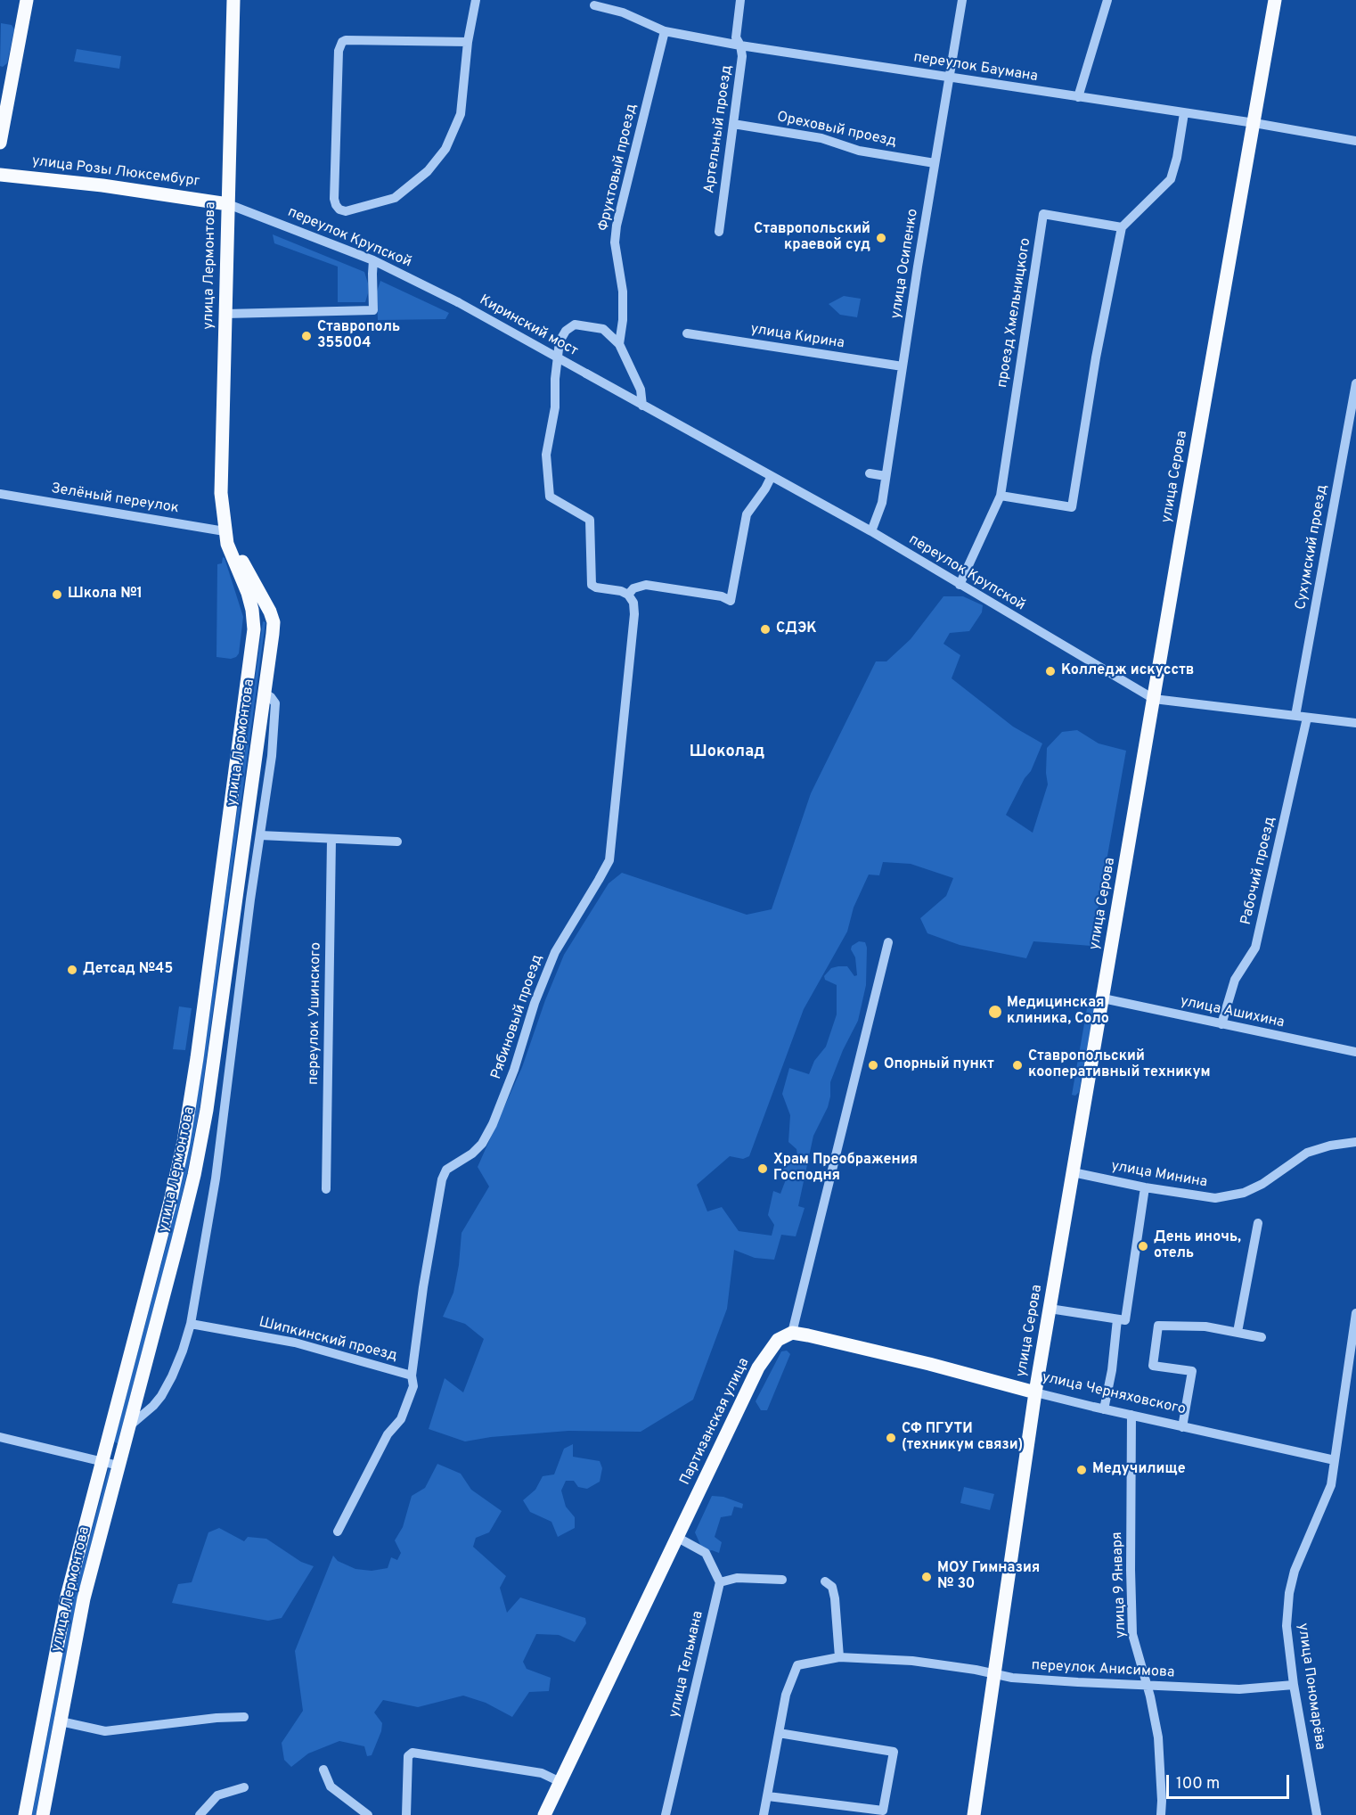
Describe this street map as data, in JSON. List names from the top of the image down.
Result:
{
  "streets": {
    "main road": [
      "улица Розы Люксембург",
      "улица Лермонтова",
      "улица Серова",
      "улица Черняховского",
      "Партизанская улица"
    ],
    "street": [
      "переулок Баумана",
      "Артельный проезд",
      "Ореховый проезд",
      "Фруктовый проезд",
      "переулок Крупской",
      "улица Осипенко",
      "проезд Хмельницкого",
      "Киринский мост",
      "улица Кирина",
      "Зелёный переулок",
      "Сухумский проезд",
      "Рабочий проезд",
      "улица Ашихина",
      "переулок Ушинского",
      "Рябиновый проезд",
      "улица Минина",
      "Шипкинский проезд",
      "улица 9 Января",
      "улица Тельмана",
      "переулок Анисимова",
      "улица Пономарёва"
    ]
  },
  "crossings": [
    ["переулок Баумана", "Артельный проезд"],
    ["переулок Баумана", "Фруктовый проезд"],
    ["переулок Баумана", "улица Осипенко"],
    ["переулок Баумана", "улица Серова"],
    ["Артельный проезд", "Ореховый проезд"],
    ["Ореховый проезд", "улица Осипенко"],
    ["улица Розы Люксембург", "переулок Крупской"],
    ["улица Розы Люксембург", "улица Лермонтова"],
    ["переулок Крупской", "улица Осипенко"],
    ["переулок Крупской", "улица Лермонтова"],
    ["переулок Крупской", "проезд Хмельницкого"],
    ["переулок Крупской", "Киринский мост"],
    ["переулок Крупской", "улица Серова"],
    ["переулок Крупской", "Сухумский проезд"],
    ["переулок Крупской", "Рабочий проезд"],
    ["улица Осипенко", "улица Кирина"],
    ["улица Лермонтова", "Зелёный переулок"],
    ["улица Серова", "улица Ашихина"],
    ["улица Серова", "улица Минина"],
    ["улица Серова", "улица Черняховского"],
    ["улица Серова", "переулок Анисимова"],
    ["Рабочий проезд", "улица Ашихина"],
    ["Рябиновый проезд", "Шипкинский проезд"],
    ["улица Черняховского", "Партизанская улица"],
    ["улица Черняховского", "улица 9 Января"],
    ["улица Черняховского", "улица Пономарёва"],
    ["улица 9 Января", "переулок Анисимова"],
    ["переулок Анисимова", "улица Пономарёва"]
  ],
  "districts": ["Шоколад"],
  "places": [
    "Ставропольский краевой суд",
    "Ставрополь 355004",
    "Школа №1",
    "СДЭК",
    "Колледж искусств",
    "Детсад №45",
    "Медицинская клиника, Соло",
    "Опорный пункт",
    "Ставропольский кооперативный техникум",
    "Храм Преображения Господня",
    "День иночь, отель",
    "СФ ПГУТИ (техникум связи)",
    "Медучилище",
    "МОУ Гимназия № 30"
  ],
  "scale_bar": "100 m"
}
